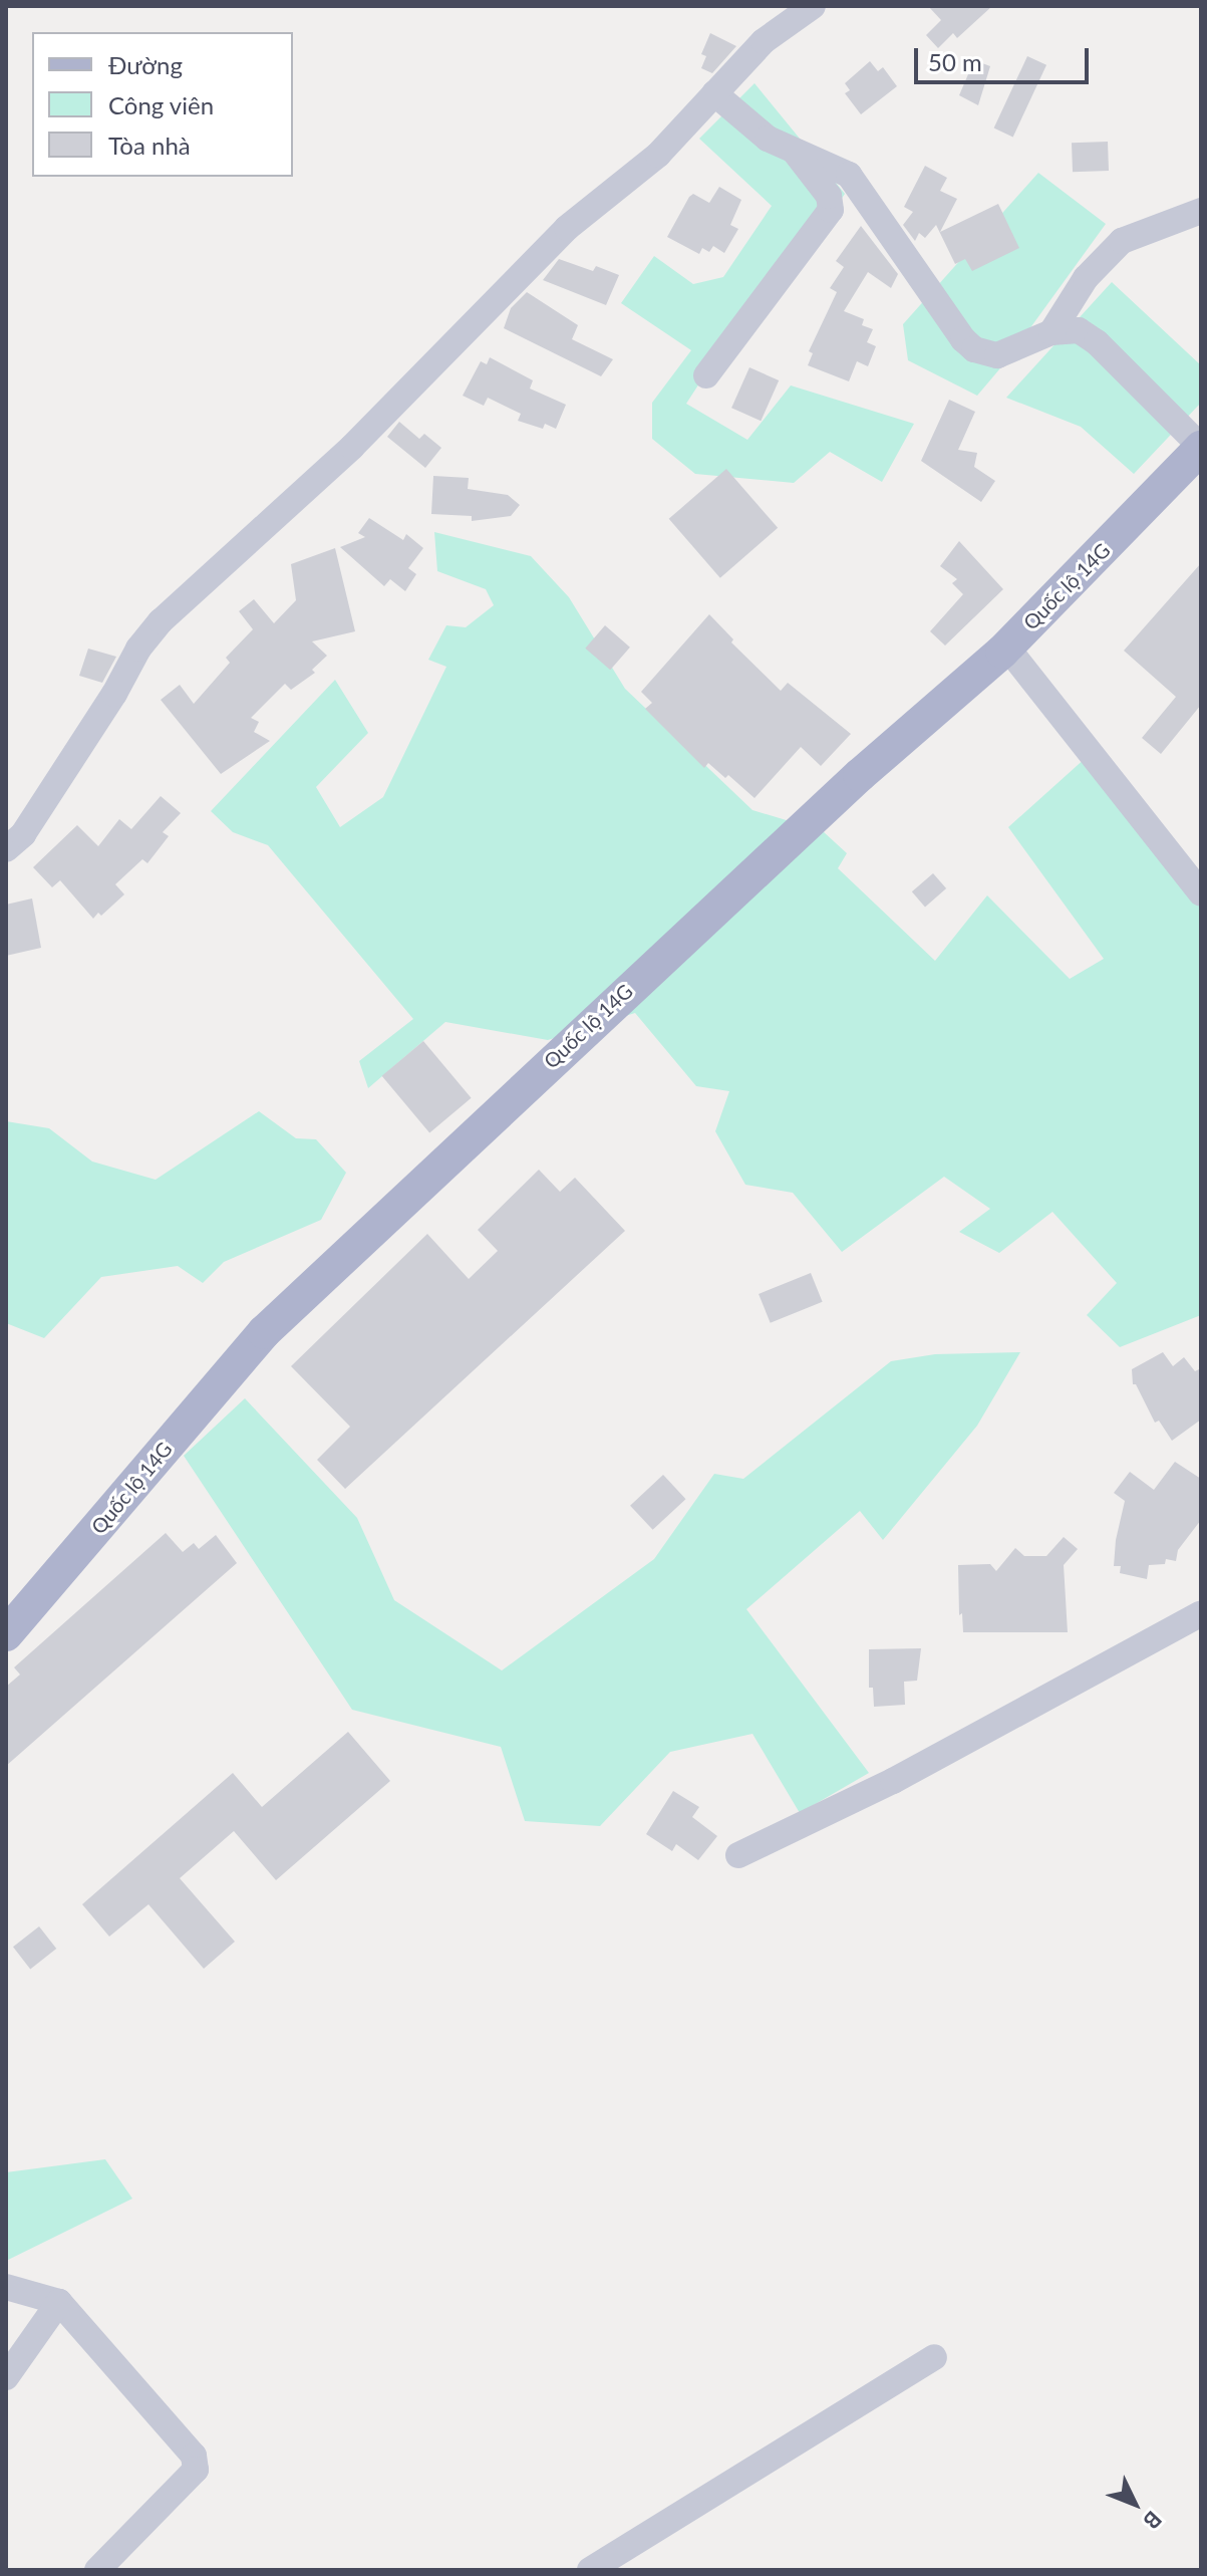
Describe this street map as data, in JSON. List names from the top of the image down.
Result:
{
  "streets": {
    "main road": ["Quốc lộ 14G"]
  },
  "legend": ["Đường", "Công viên", "Tòa nhà"],
  "scale_bar": "50 m",
  "north": "bottom right"
}
